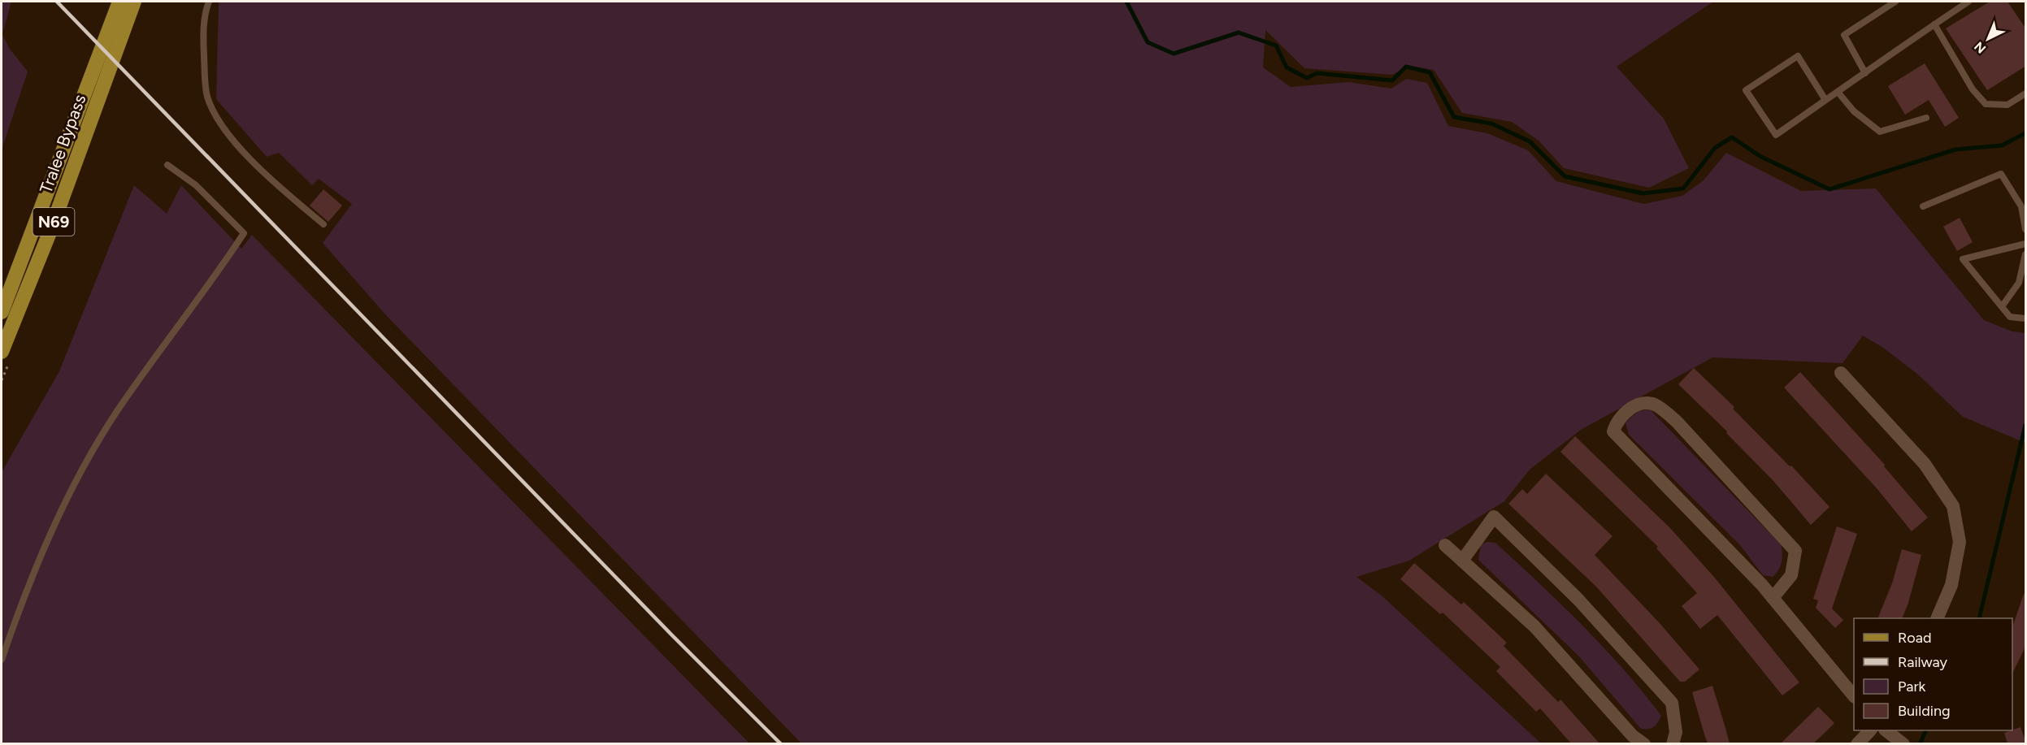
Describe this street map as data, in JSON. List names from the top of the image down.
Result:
{
  "streets": {
    "main road": ["Tralee Bypass", "N69"]
  },
  "legend": [
    "Road",
    "Railway",
    "Park",
    "Building"
  ],
  "north": "bottom left"
}
